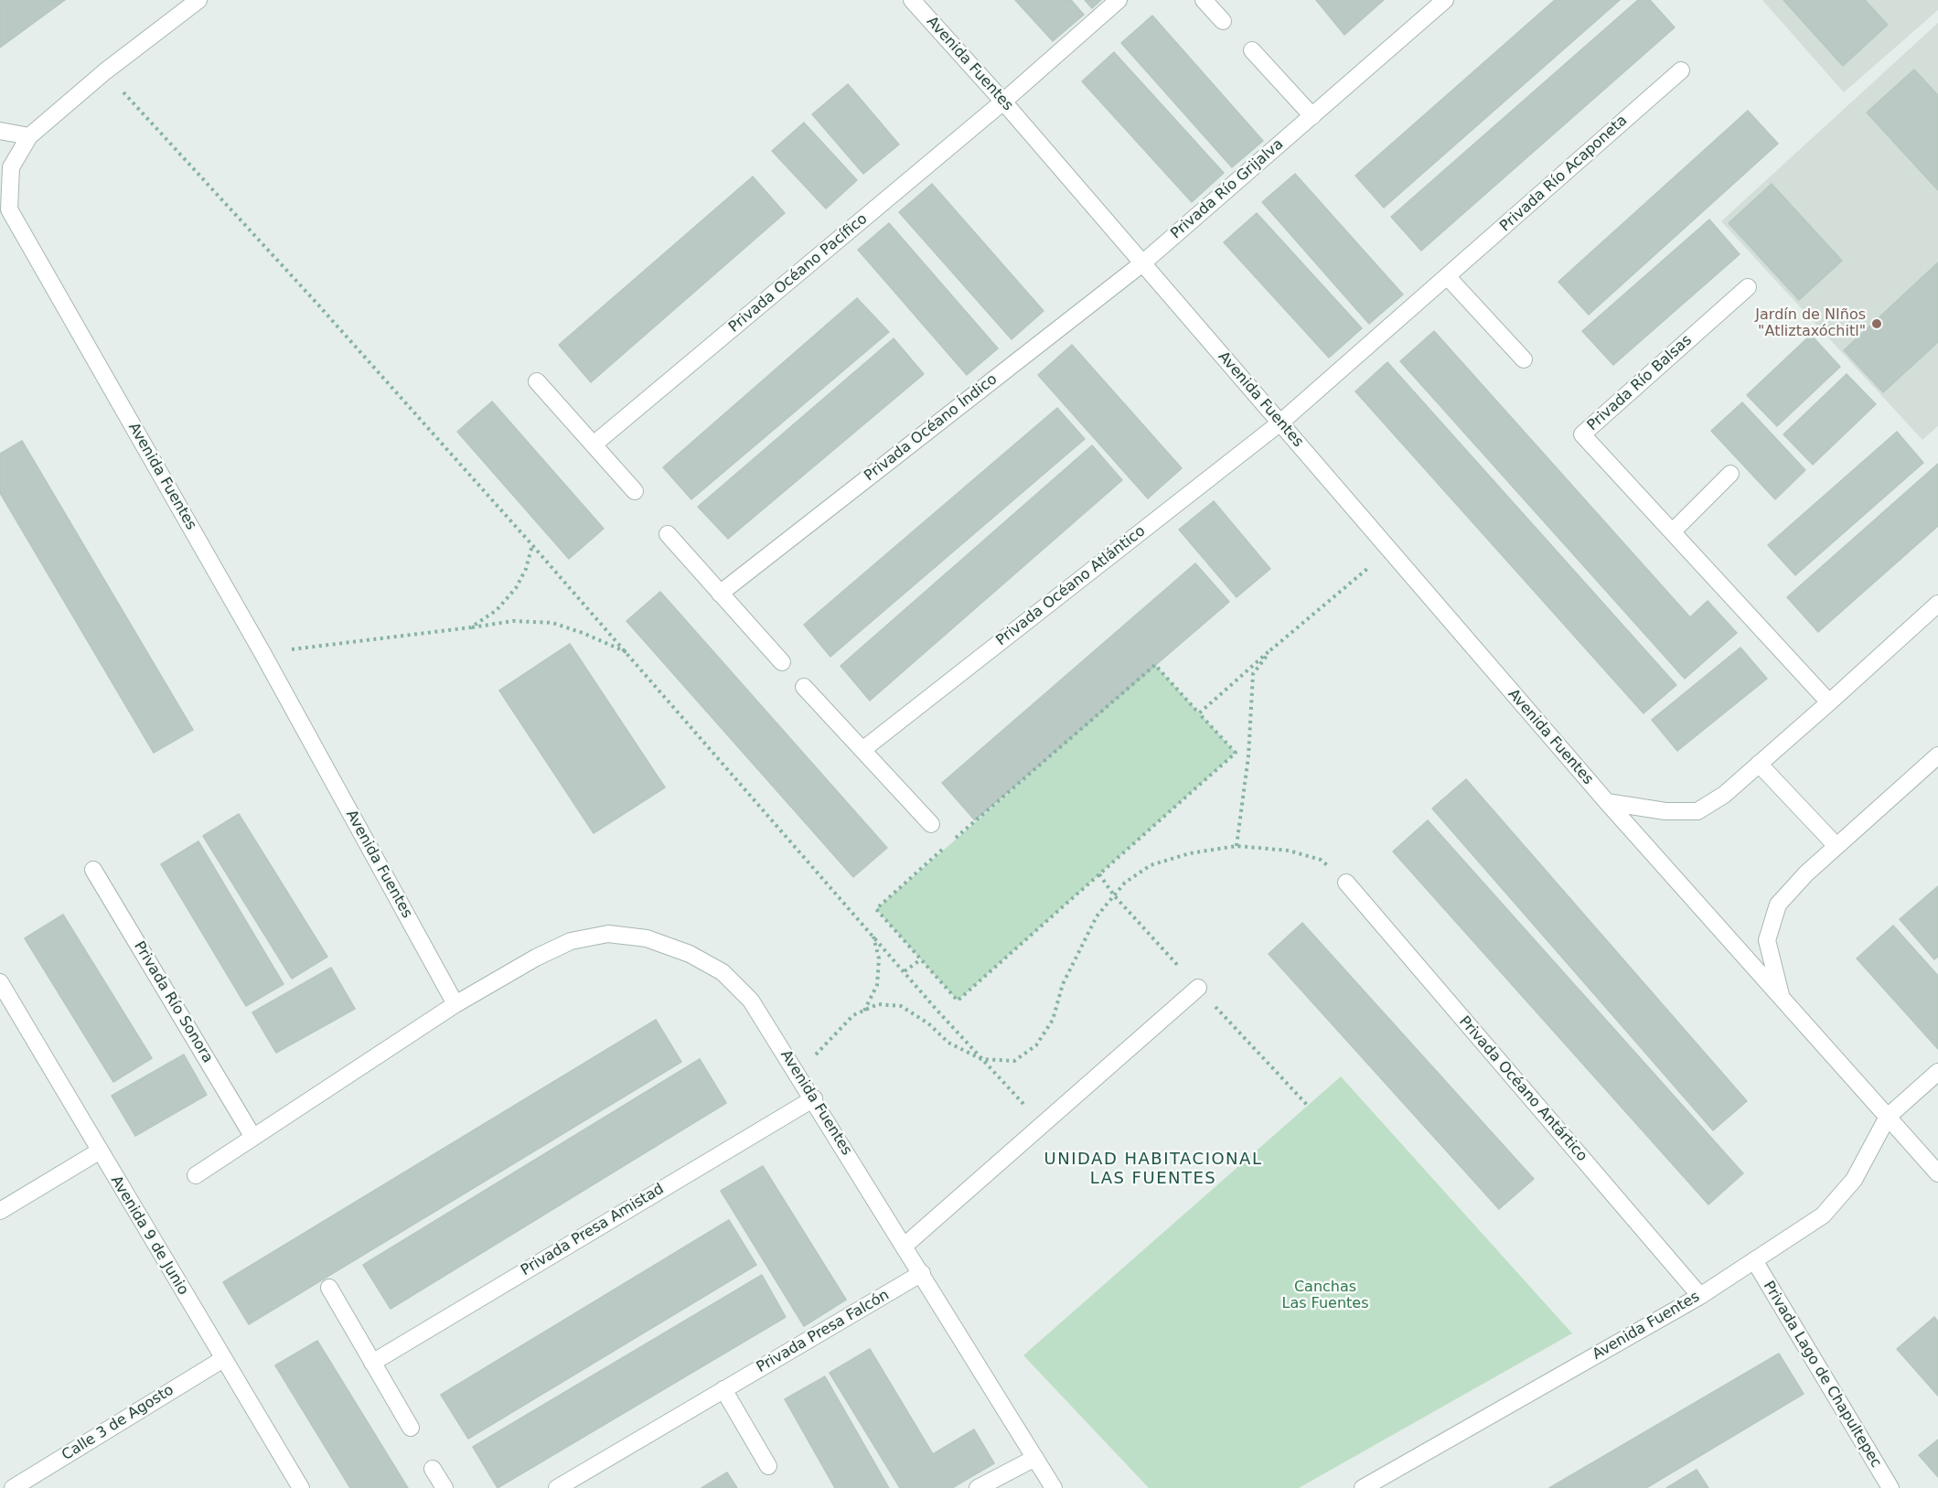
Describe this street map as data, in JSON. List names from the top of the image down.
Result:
{
  "streets": {
    "street": [
      "Avenida Fuentes",
      "Privada Río Acaponeta",
      "Privada Río Grijalva",
      "Privada Océano Pacífico",
      "Privada Río Balsas",
      "Privada Océano Índico",
      "Privada Océano Atlántico",
      "Privada Río Sonora",
      "Privada Océano Antártico",
      "Privada Presa Amistad",
      "Avenida 9 de Junio",
      "Privada Presa Falcón",
      "Privada Lago de Chapultepec",
      "Calle 3 de Agosto"
    ]
  },
  "crossings": [
    ["Avenida Fuentes", "Privada Río Acaponeta"],
    ["Avenida Fuentes", "Privada Río Grijalva"],
    ["Avenida Fuentes", "Privada Océano Pacífico"],
    ["Avenida Fuentes", "Privada Océano Índico"],
    ["Avenida Fuentes", "Privada Océano Atlántico"],
    ["Avenida Fuentes", "Privada Río Sonora"],
    ["Avenida Fuentes", "Privada Océano Antártico"],
    ["Avenida Fuentes", "Privada Presa Amistad"],
    ["Avenida Fuentes", "Privada Presa Falcón"],
    ["Avenida Fuentes", "Privada Lago de Chapultepec"],
    ["Privada Río Acaponeta", "Privada Océano Atlántico"],
    ["Privada Río Grijalva", "Privada Océano Índico"],
    ["Avenida 9 de Junio", "Calle 3 de Agosto"]
  ],
  "districts": ["UNIDAD HABITACIONAL LAS FUENTES"],
  "parks": ["Canchas Las Fuentes"],
  "places": ["Jardín de NIños \"Atliztaxóchitl\""]
}
